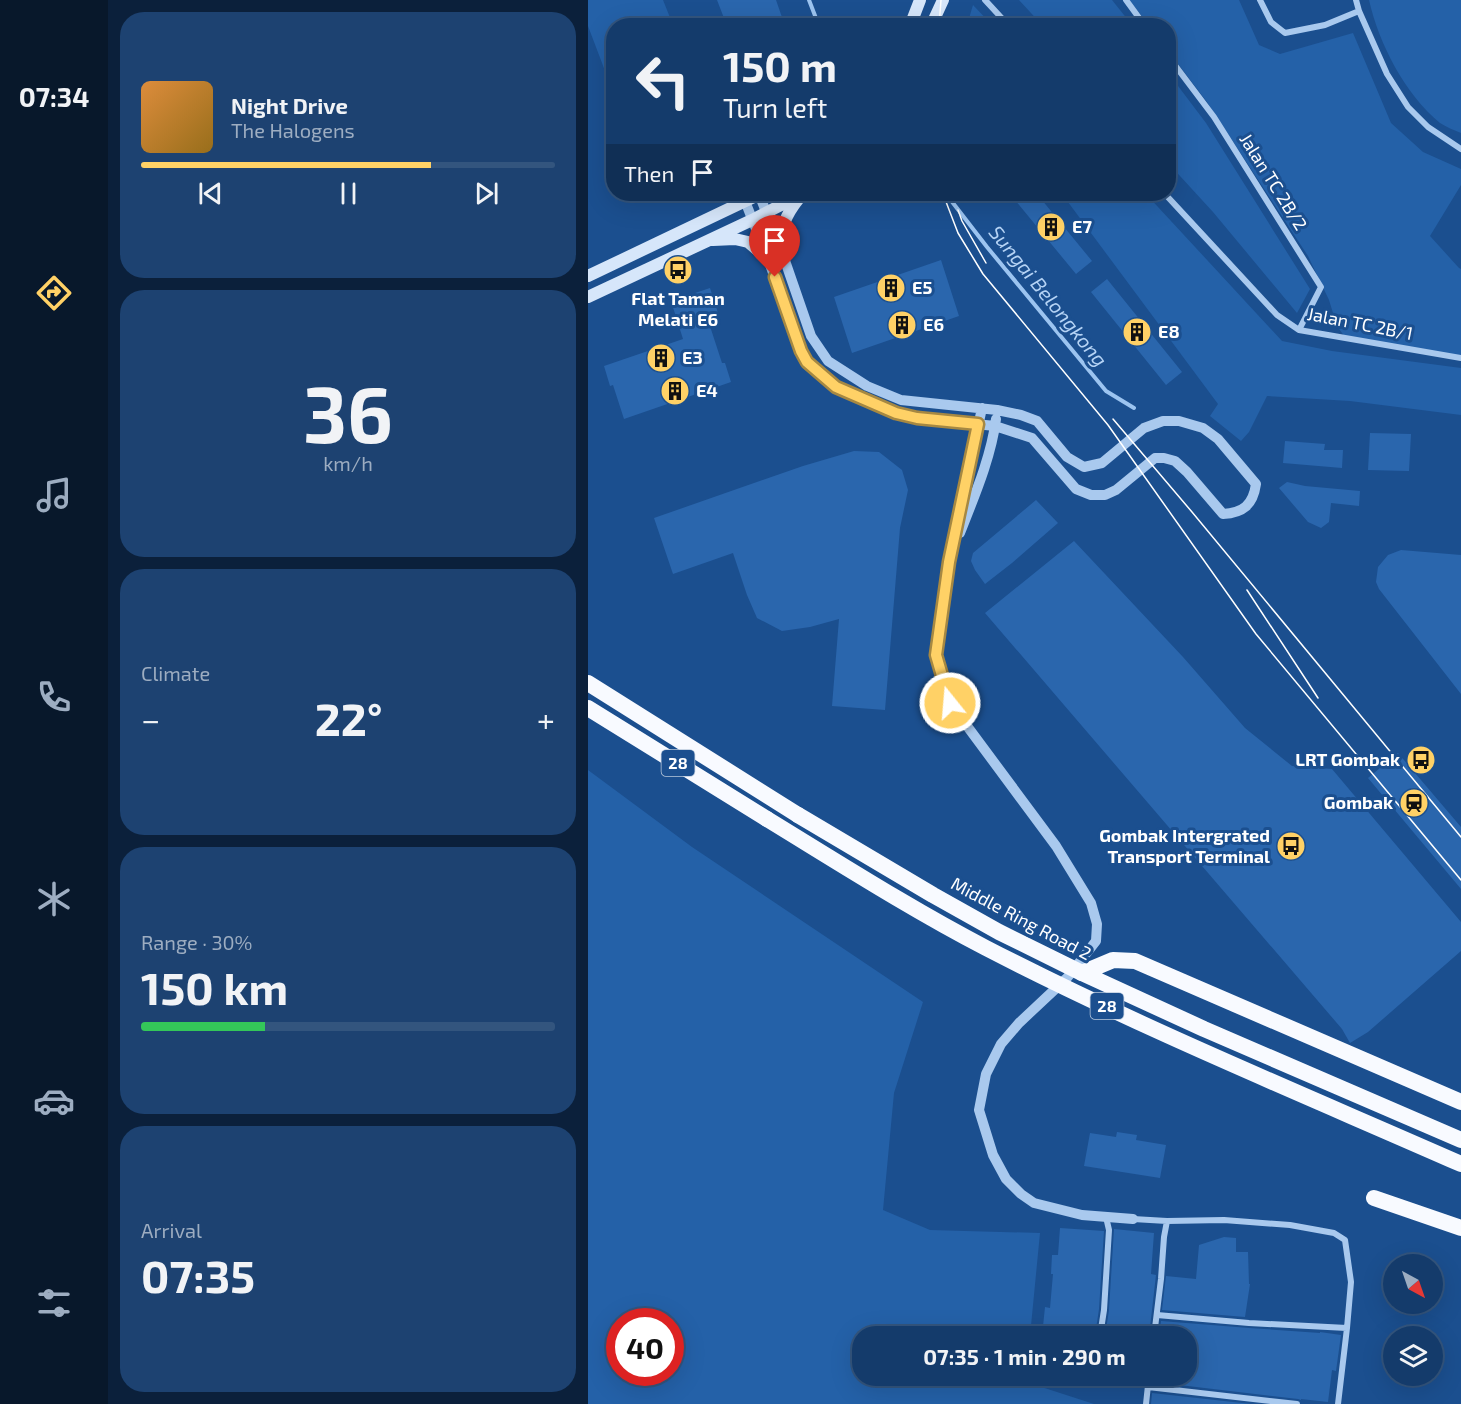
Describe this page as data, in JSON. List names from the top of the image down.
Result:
{
  "streets": {
    "highway": ["28", "Middle Ring Road 2"],
    "street": ["Jalan TC 2B/2", "Jalan TC 2B/1"]
  },
  "crossings": [
    ["Jalan TC 2B/2", "Jalan TC 2B/1"]
  ],
  "water": ["Sungai Belongkong"],
  "places": {
    "building": [
      "E7",
      "E5",
      "E6",
      "E8",
      "E3",
      "E4"
    ],
    "bus stop": ["Flat Taman Melati E6", "LRT Gombak", "Gombak Intergrated Transport Terminal"],
    "station": ["Gombak"]
  },
  "north": "bottom right",
  "page": {
    "tabs": "07:34",
    "turn": ["150 m", "Turn left"],
    "song": ["Night Drive", "The Halogens"],
    "then": "Then",
    "tile": [
      ["36", "km/h"],
      "Climate",
      ["Range · 30%", "150 km"],
      ["Arrival", "07:35"]
    ],
    "heat": ["−", "22°", "+"],
    "limit": "40",
    "trip": "07:35 · 1 min · 290 m"
  }
}
